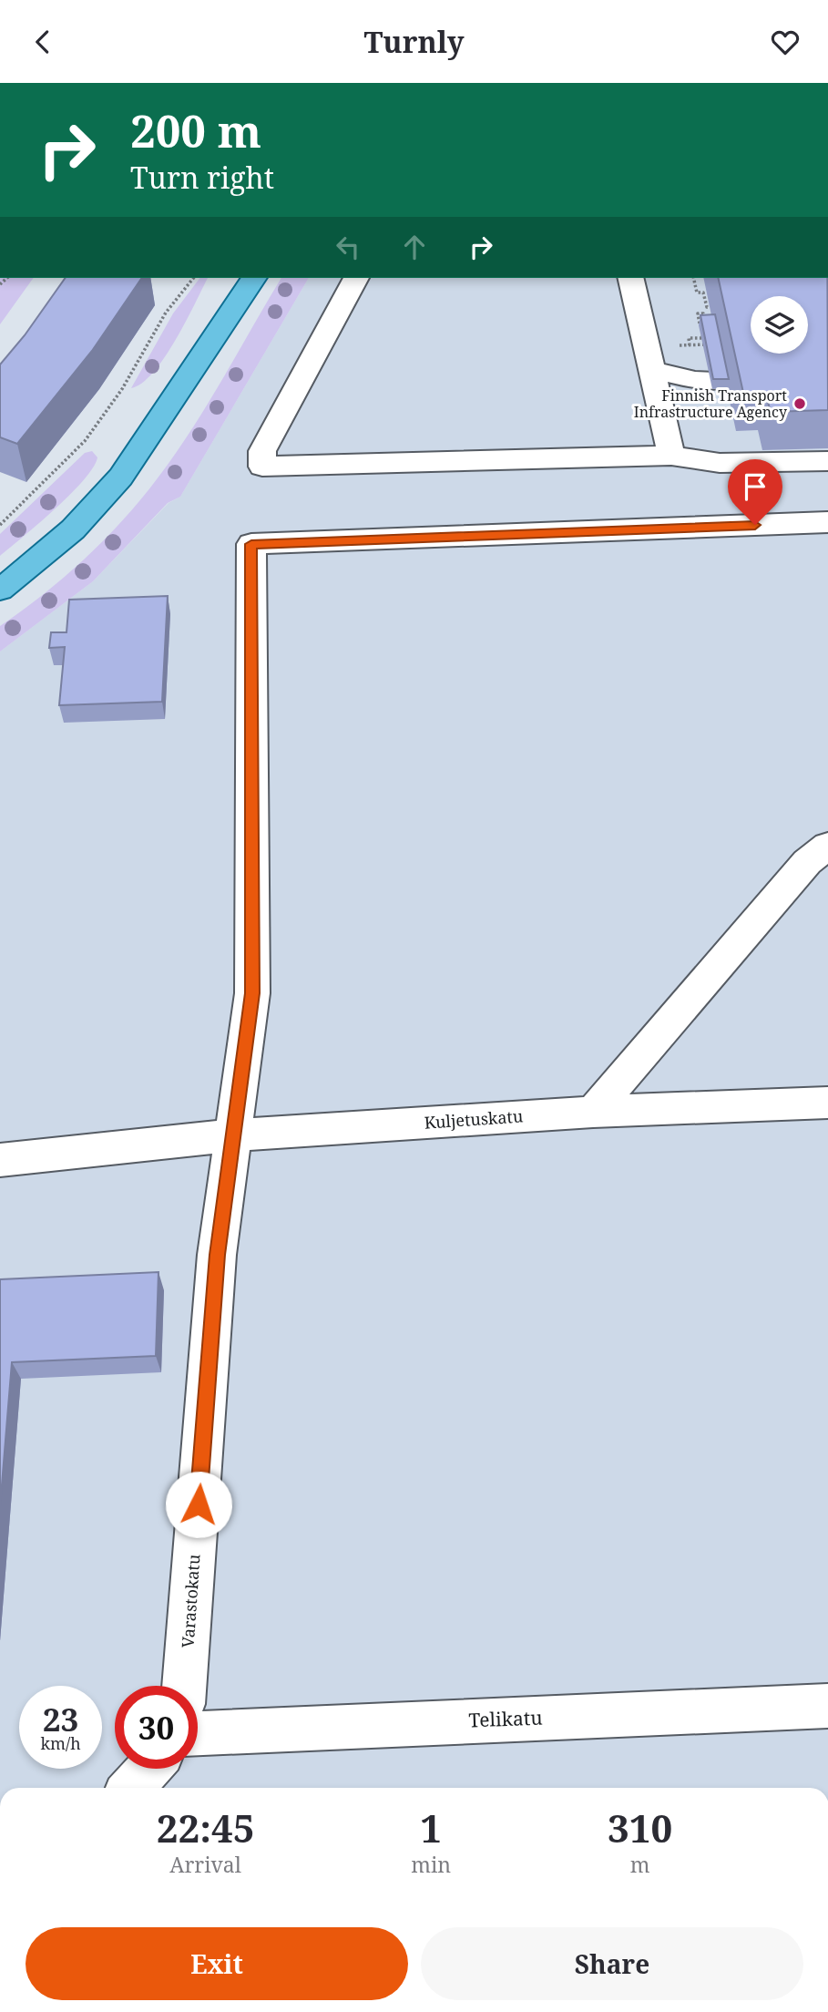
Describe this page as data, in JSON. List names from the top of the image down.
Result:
{
  "streets": {
    "street": ["Kuljetuskatu", "Varastokatu", "Telikatu"]
  },
  "crossings": [
    ["Kuljetuskatu", "Varastokatu"]
  ],
  "places": ["Finnish Transport Infrastructure Agency"],
  "page": {
    "header": "Turnly",
    "turn": ["200 m", "Turn right"],
    "speed": "23 km/h",
    "limit": "30",
    "eta": [
      "22:45",
      "Arrival",
      "1",
      "min",
      "310",
      "m"
    ],
    "buttons": ["Exit", "Share"]
  }
}
